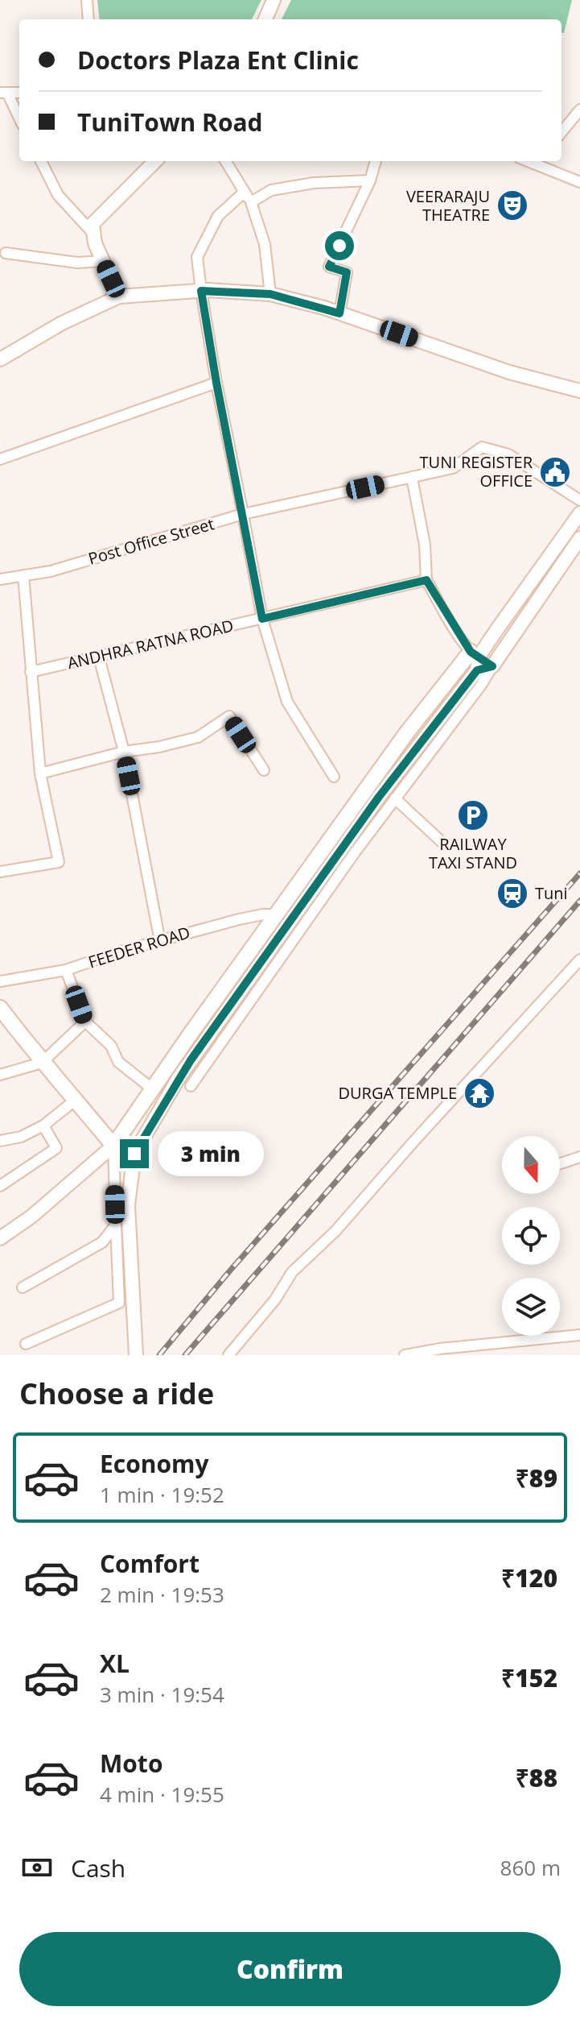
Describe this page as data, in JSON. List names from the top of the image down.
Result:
{
  "streets": {
    "street": ["Post Office Street", "ANDHRA RATNA ROAD", "FEEDER ROAD"]
  },
  "places": {
    "theatre": ["VEERARAJU THEATRE"],
    "public building": ["TUNI REGISTER OFFICE"],
    "parking": ["RAILWAY TAXI STAND"],
    "station": ["Tuni"],
    "temple": ["DURGA TEMPLE"]
  },
  "north": "bottom",
  "page": {
    "banner": ["Doctors Plaza Ent Clinic", "TuniTown Road"],
    "bubble": "3 min",
    "heading": "Choose a ride",
    "list": [
      {
        "name": "Economy",
        "note": "1 min · 19:52",
        "value": "₹89"
      },
      {
        "name": "Comfort",
        "note": "2 min · 19:53",
        "value": "₹120"
      },
      {
        "name": "XL",
        "note": "3 min · 19:54",
        "value": "₹152"
      },
      {
        "name": "Moto",
        "note": "4 min · 19:55",
        "value": "₹88"
      }
    ],
    "pay": ["Cash", "860 m"],
    "buttons": "Confirm"
  }
}
